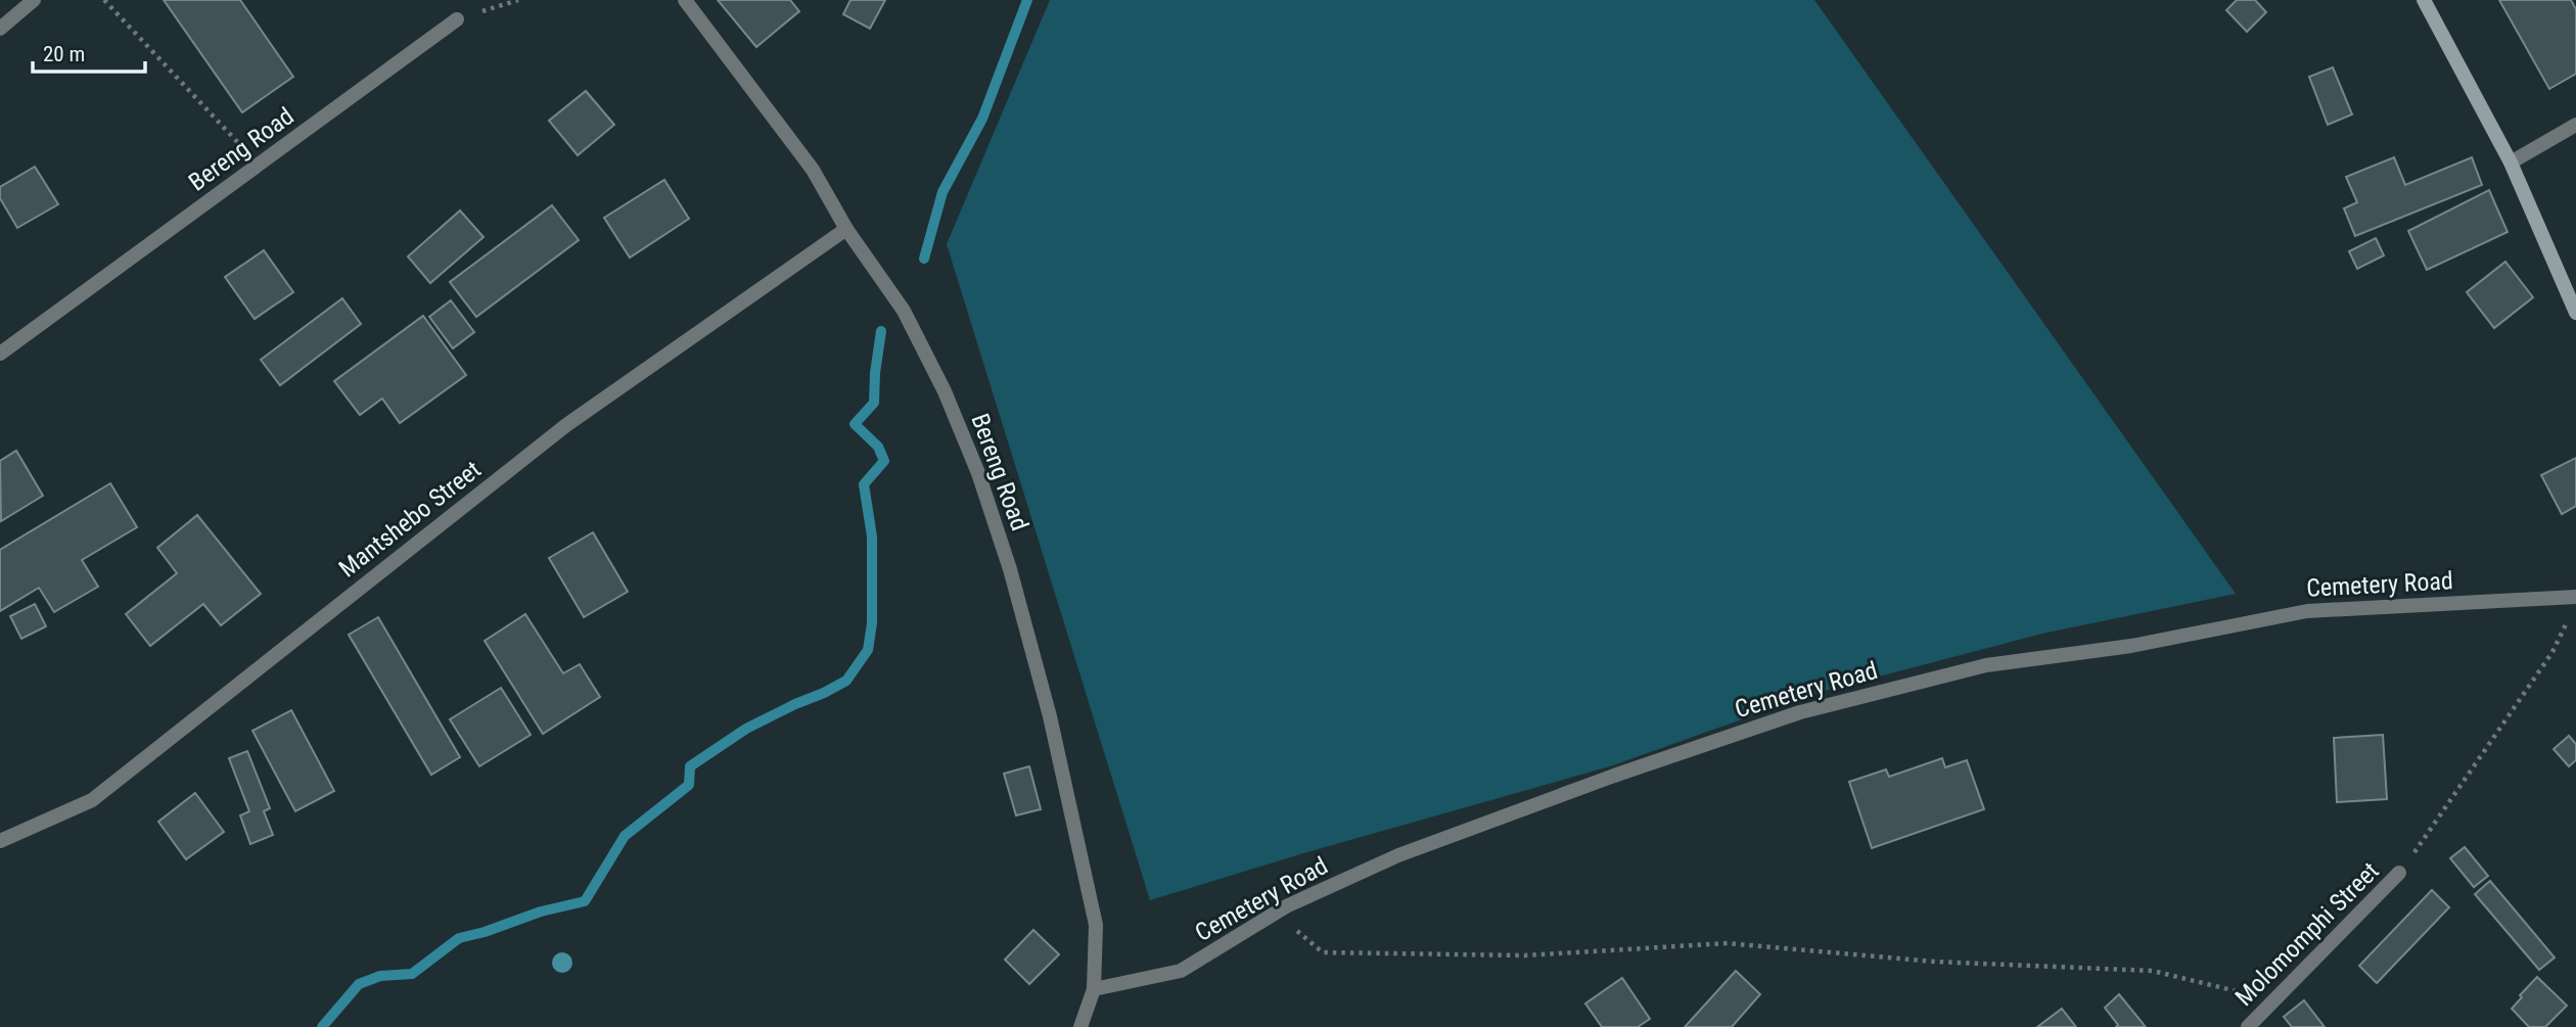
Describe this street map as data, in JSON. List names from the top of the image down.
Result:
{
  "streets": {
    "street": [
      "Bereng Road",
      "Mantshebo Street",
      "Cemetery Road",
      "Molomomphi Street"
    ]
  },
  "crossings": [
    ["Bereng Road", "Mantshebo Street"],
    ["Bereng Road", "Cemetery Road"]
  ],
  "scale_bar": "20 m"
}
